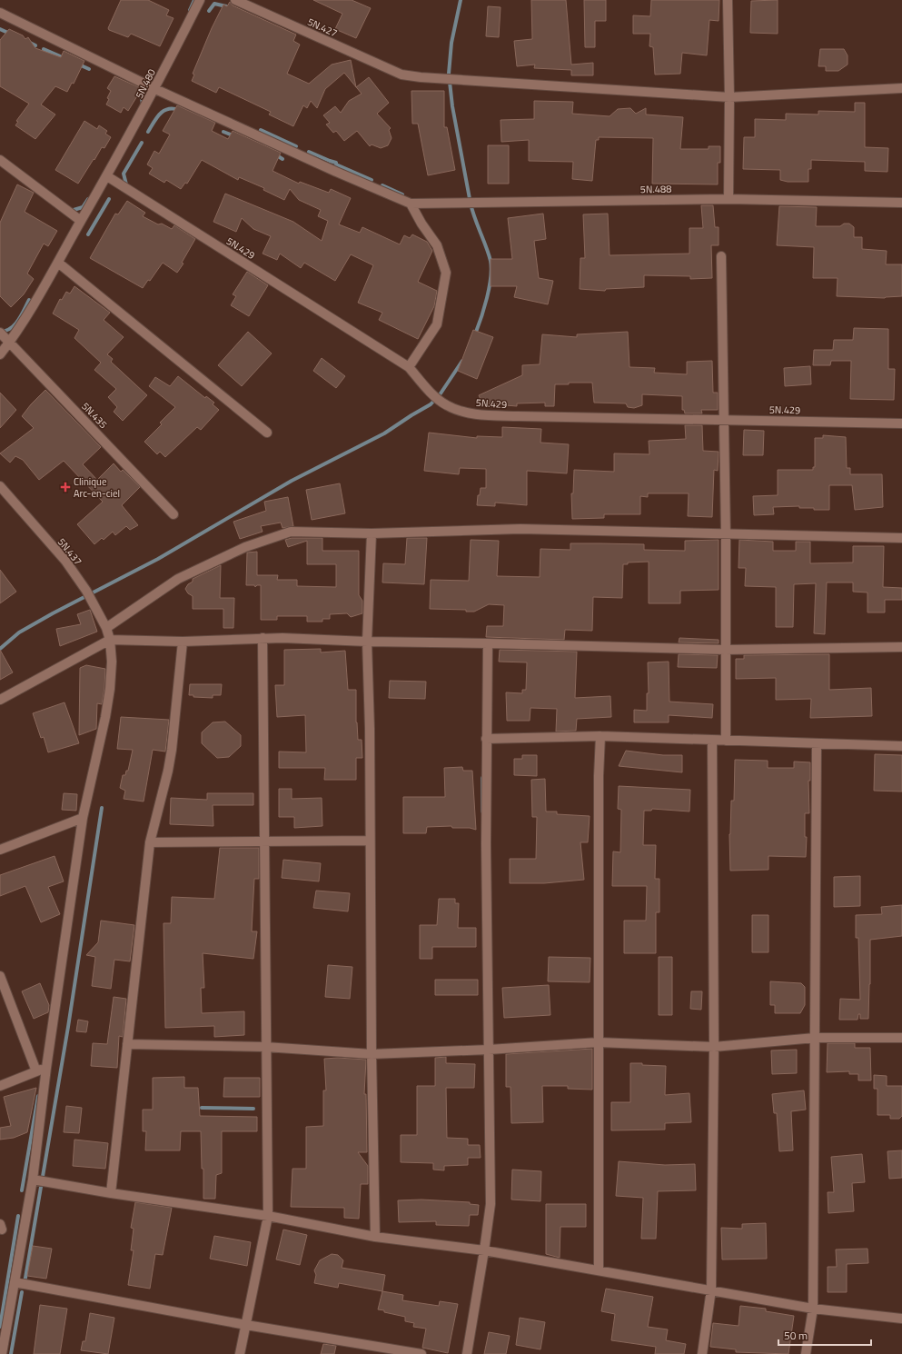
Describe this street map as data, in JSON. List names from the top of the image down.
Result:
{
  "streets": {
    "street": [
      "5N.427",
      "5N.480",
      "5N.488",
      "5N.429",
      "5N.435",
      "5N.437"
    ]
  },
  "crossings": [
    ["5N.480", "5N.429"],
    ["5N.480", "5N.435"]
  ],
  "places": {
    "health": ["Clinique Arc-en-ciel"]
  },
  "scale_bar": "50 m"
}
